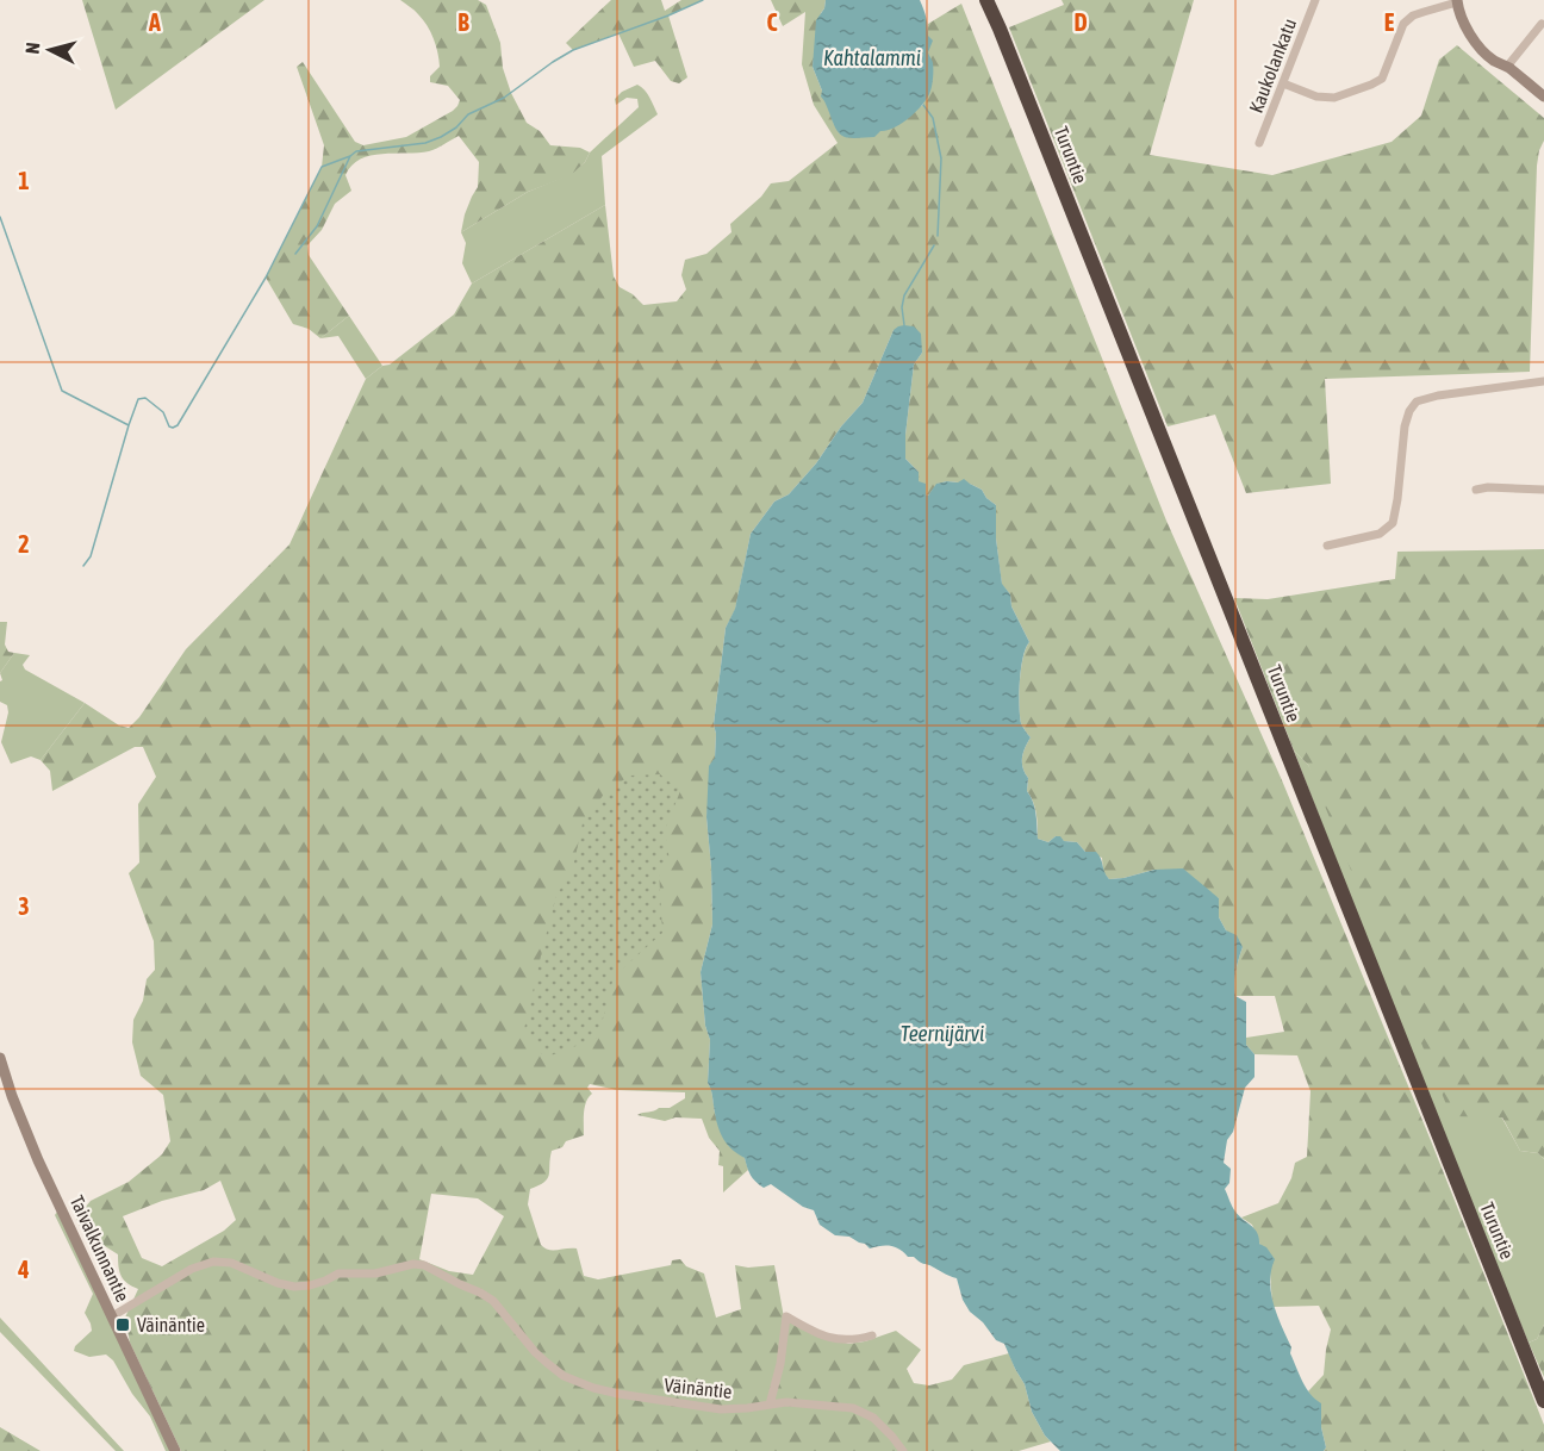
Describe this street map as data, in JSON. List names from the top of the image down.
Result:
{
  "streets": {
    "highway": ["Turuntie"],
    "street": ["Kaukolankatu", "Taivalkunnantie", "Väinäntie"]
  },
  "crossings": [
    ["Taivalkunnantie", "Väinäntie"]
  ],
  "water": ["Kahtalammi", "Teernijärvi"],
  "places": {
    "transit": ["Väinäntie"]
  },
  "north": "left",
  "grid": {
    "columns": [
      "A",
      "B",
      "C",
      "D",
      "E"
    ],
    "rows": [
      "1",
      "2",
      "3",
      "4"
    ]
  }
}
